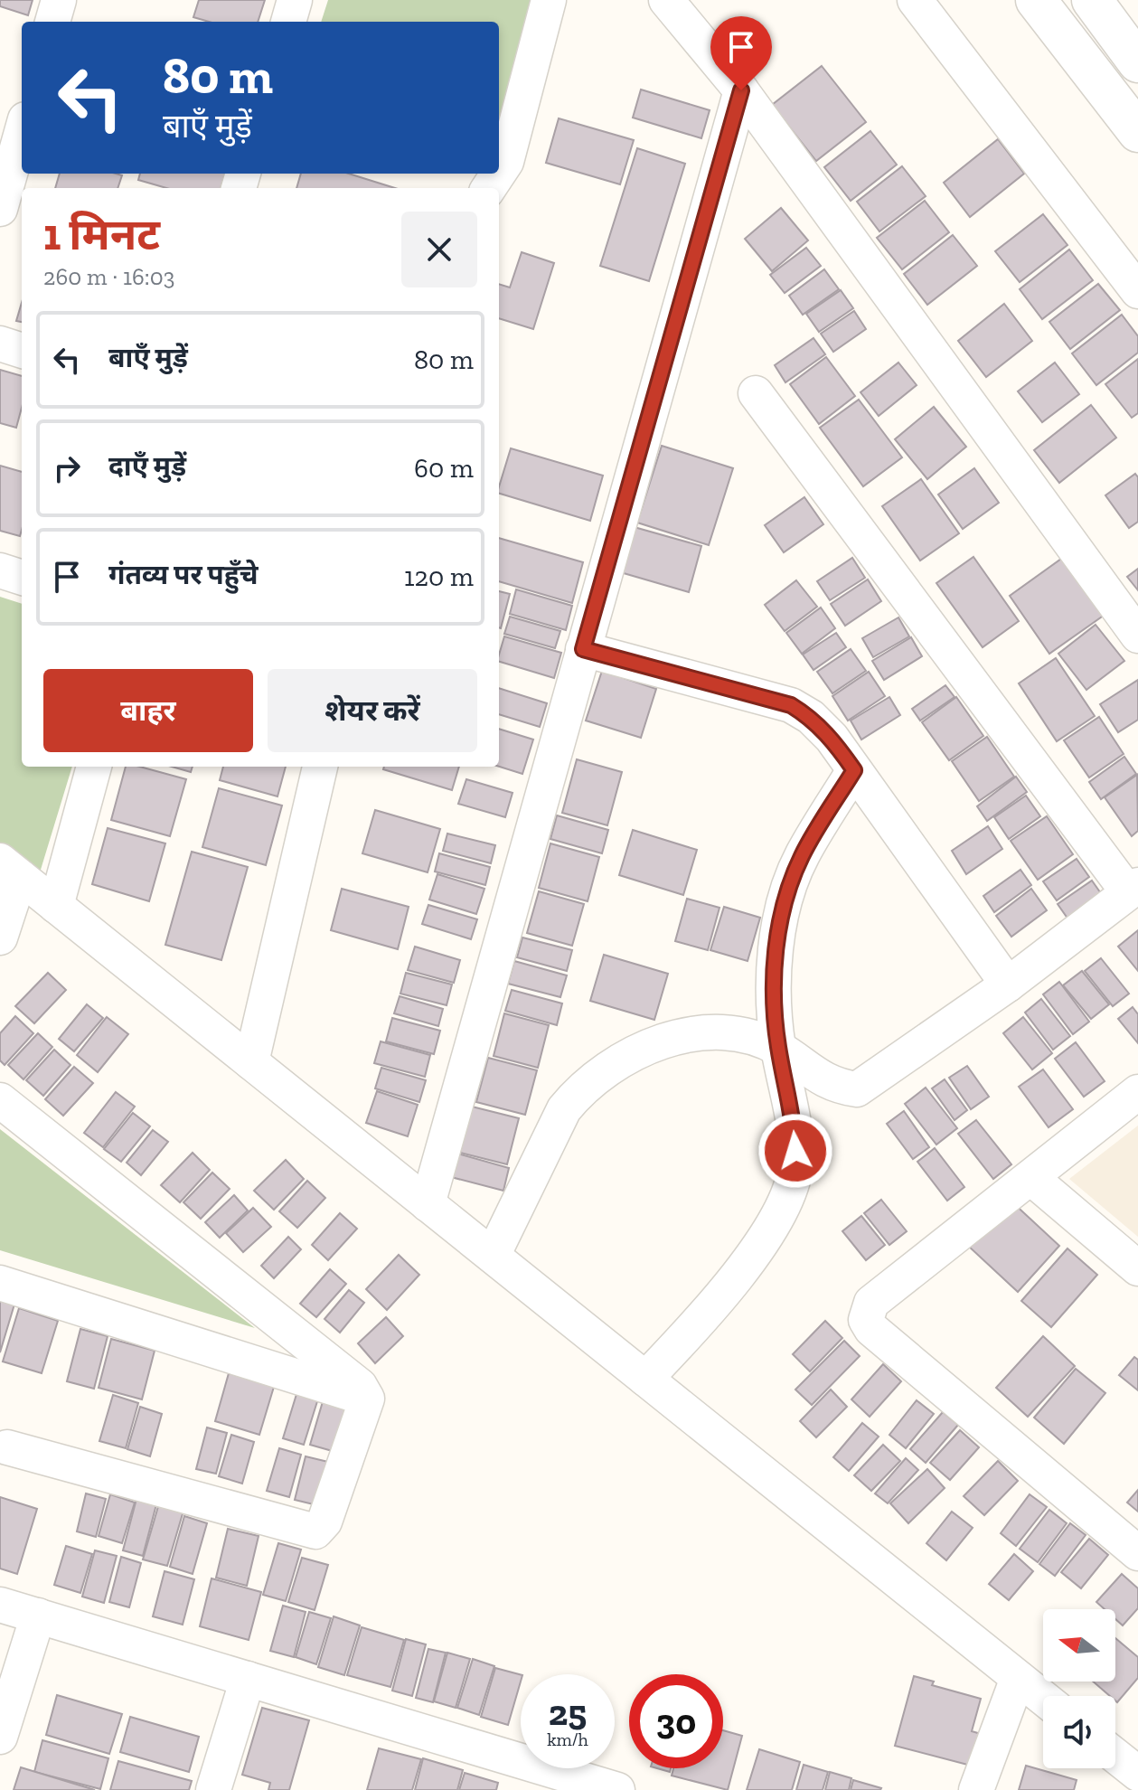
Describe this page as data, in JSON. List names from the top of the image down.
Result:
{
  "north": "left",
  "page": {
    "turn": ["80 m", "बाएँ मुड़ें"],
    "heading": ["1 मिनट", "260 m · 16:03"],
    "list": [
      {
        "name": "बाएँ मुड़ें",
        "value": "80 m"
      },
      {
        "name": "दाएँ मुड़ें",
        "value": "60 m"
      },
      {
        "name": "गंतव्य पर पहुँचे",
        "value": "120 m"
      }
    ],
    "buttons": ["बाहर", "शेयर करें"],
    "speed": "25 km/h",
    "limit": "30"
  }
}
